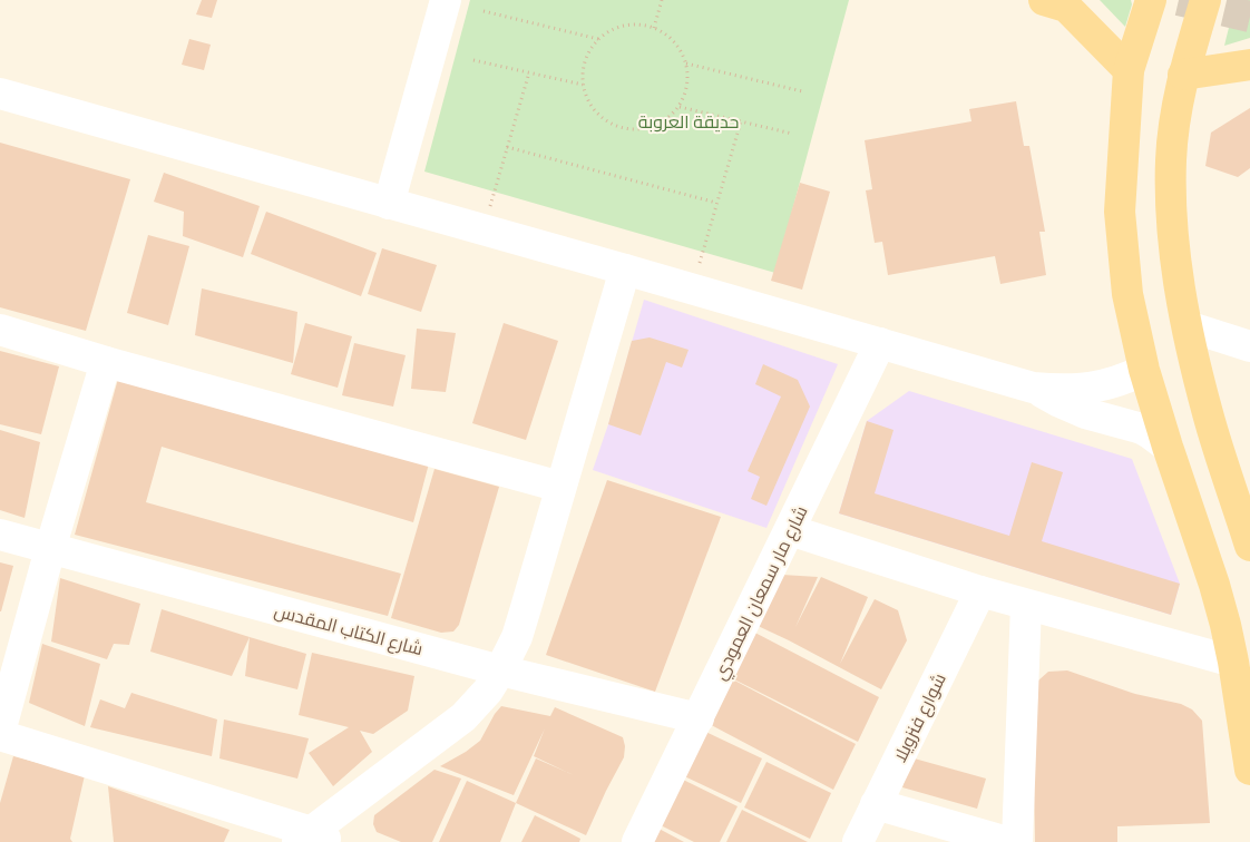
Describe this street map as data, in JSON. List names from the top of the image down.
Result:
{
  "streets": {
    "street": ["شارع مار سمعان العمودي", "شارع الكتاب المقدس", "شوارع فنزويلا"]
  },
  "crossings": [
    ["شارع مار سمعان العمودي", "شارع الكتاب المقدس"]
  ],
  "parks": ["حديقة العروبة"]
}
